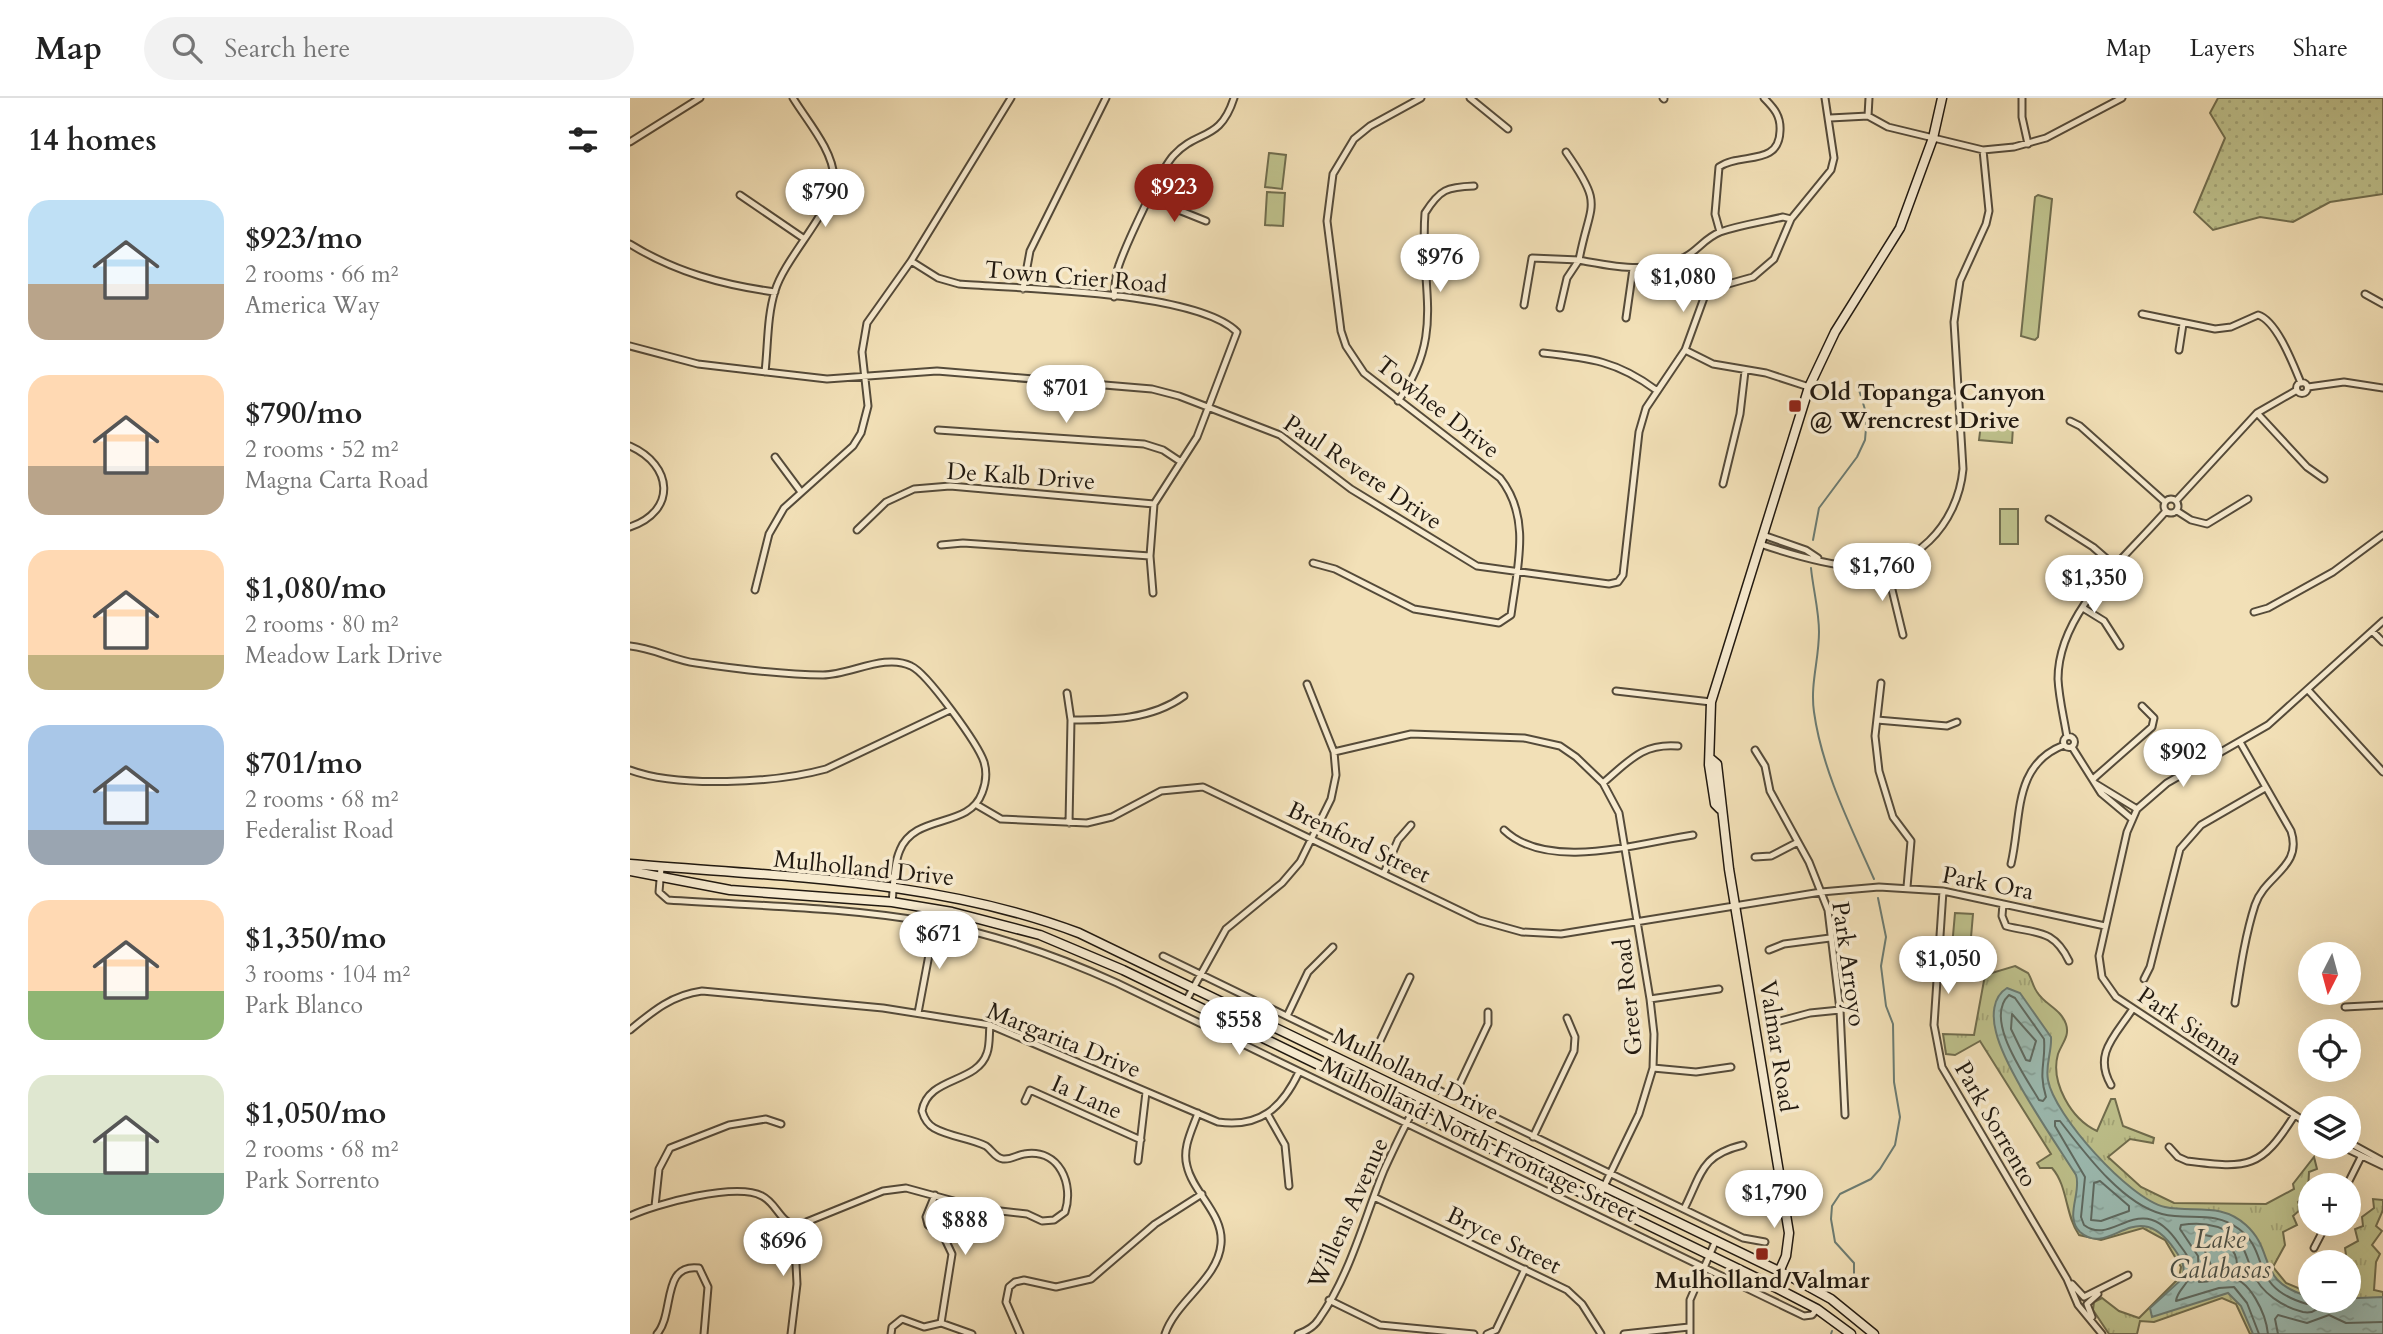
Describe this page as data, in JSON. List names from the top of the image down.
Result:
{
  "streets": {
    "main road": ["Mulholland Drive", "Valmar Road"],
    "street": [
      "Town Crier Road",
      "Towhee Drive",
      "Paul Revere Drive",
      "De Kalb Drive",
      "Brenford Street",
      "Park Ora",
      "Park Arroyo",
      "Greer Road",
      "Park Sienna",
      "Margarita Drive",
      "Ia Lane",
      "Park Sorrento",
      "Mulholland North Frontage Street",
      "Willens Avenue",
      "Bryce Street"
    ]
  },
  "crossings": [
    ["Town Crier Road", "Paul Revere Drive"],
    ["Towhee Drive", "Paul Revere Drive"],
    ["Brenford Street", "Park Ora"],
    ["Brenford Street", "Park Arroyo"],
    ["Brenford Street", "Greer Road"],
    ["Brenford Street", "Valmar Road"],
    ["Mulholland Drive", "Greer Road"],
    ["Mulholland Drive", "Valmar Road"],
    ["Mulholland Drive", "Mulholland North Frontage Street"],
    ["Mulholland Drive", "Willens Avenue"],
    ["Park Ora", "Park Arroyo"],
    ["Park Ora", "Park Sienna"],
    ["Park Ora", "Park Sorrento"],
    ["Mulholland North Frontage Street", "Willens Avenue"],
    ["Willens Avenue", "Bryce Street"]
  ],
  "water": ["Lake Calabasas"],
  "places": {
    "transit": ["Old Topanga Canyon @ Wrencrest Drive", "Mulholland/Valmar"]
  },
  "north": "bottom",
  "page": {
    "header": "Map",
    "search": "Search here",
    "nav": ["Map", "Layers", "Share"],
    "heading": "14 homes",
    "price": [
      "$923",
      "$790",
      "$976",
      "$1,080",
      "$701",
      "$1,760",
      "$1,350",
      "$902",
      "$671",
      "$1,050",
      "$558",
      "$1,790",
      "$888",
      "$696"
    ],
    "list": [
      {
        "name": "$923/mo",
        "note": "2 rooms · 66 m² · America Way"
      },
      {
        "name": "$790/mo",
        "note": "2 rooms · 52 m² · Magna Carta Road"
      },
      {
        "name": "$1,080/mo",
        "note": "2 rooms · 80 m² · Meadow Lark Drive"
      },
      {
        "name": "$701/mo",
        "note": "2 rooms · 68 m² · Federalist Road"
      },
      {
        "name": "$1,350/mo",
        "note": "3 rooms · 104 m² · Park Blanco"
      },
      {
        "name": "$1,050/mo",
        "note": "2 rooms · 68 m² · Park Sorrento"
      }
    ],
    "map_buttons": ["+", "−"]
  }
}
